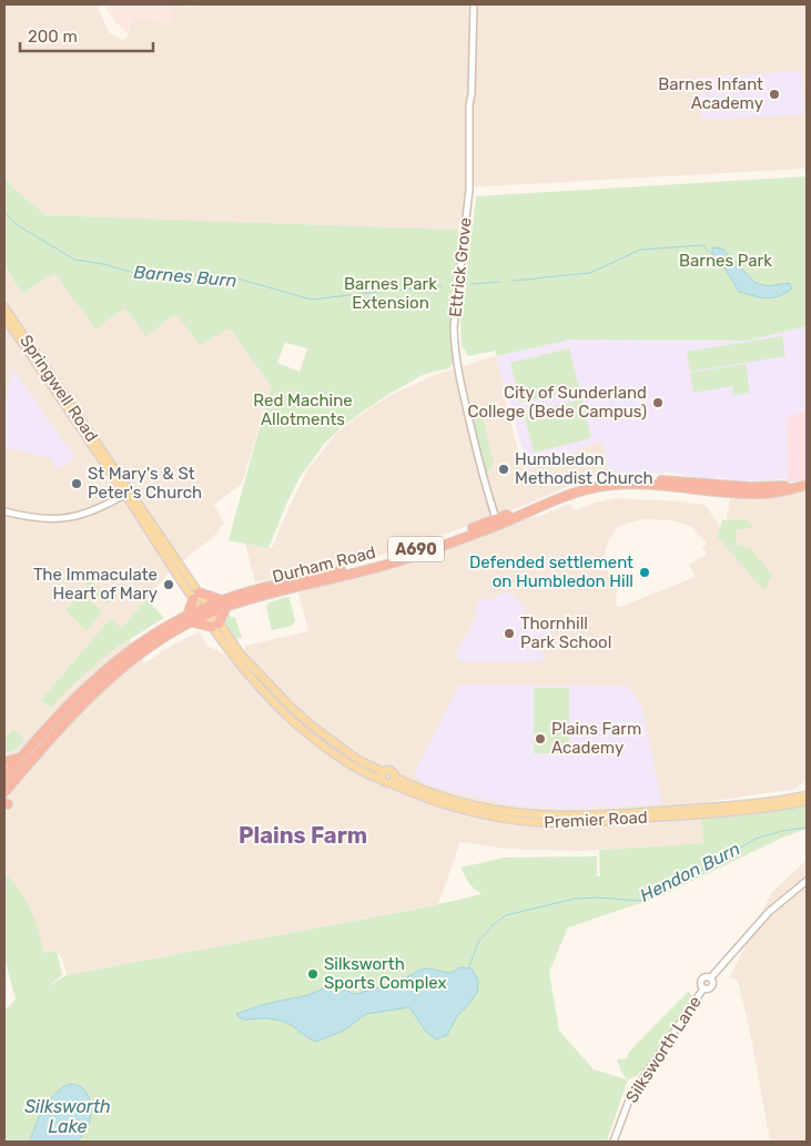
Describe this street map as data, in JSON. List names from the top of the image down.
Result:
{
  "streets": {
    "highway": ["A690", "Durham Road"],
    "main road": ["Springwell Road", "Premier Road"],
    "street": ["Ettrick Grove", "Silksworth Lane"]
  },
  "crossings": [
    ["Ettrick Grove", "Durham Road"],
    ["Springwell Road", "Durham Road"]
  ],
  "districts": ["Plains Farm"],
  "water": ["Barnes Burn", "Hendon Burn", "Silksworth Lake"],
  "parks": ["Barnes Park", "Barnes Park Extension", "Red Machine Allotments"],
  "places": [
    "Barnes Infant Academy",
    "City of Sunderland College (Bede Campus)",
    "Humbledon Methodist Church",
    "St Mary's & St Peter's Church",
    "Defended settlement on Humbledon Hill",
    "The Immaculate Heart of Mary",
    "Thornhill Park School",
    "Plains Farm Academy",
    "Silksworth Sports Complex"
  ],
  "scale_bar": "200 m"
}
